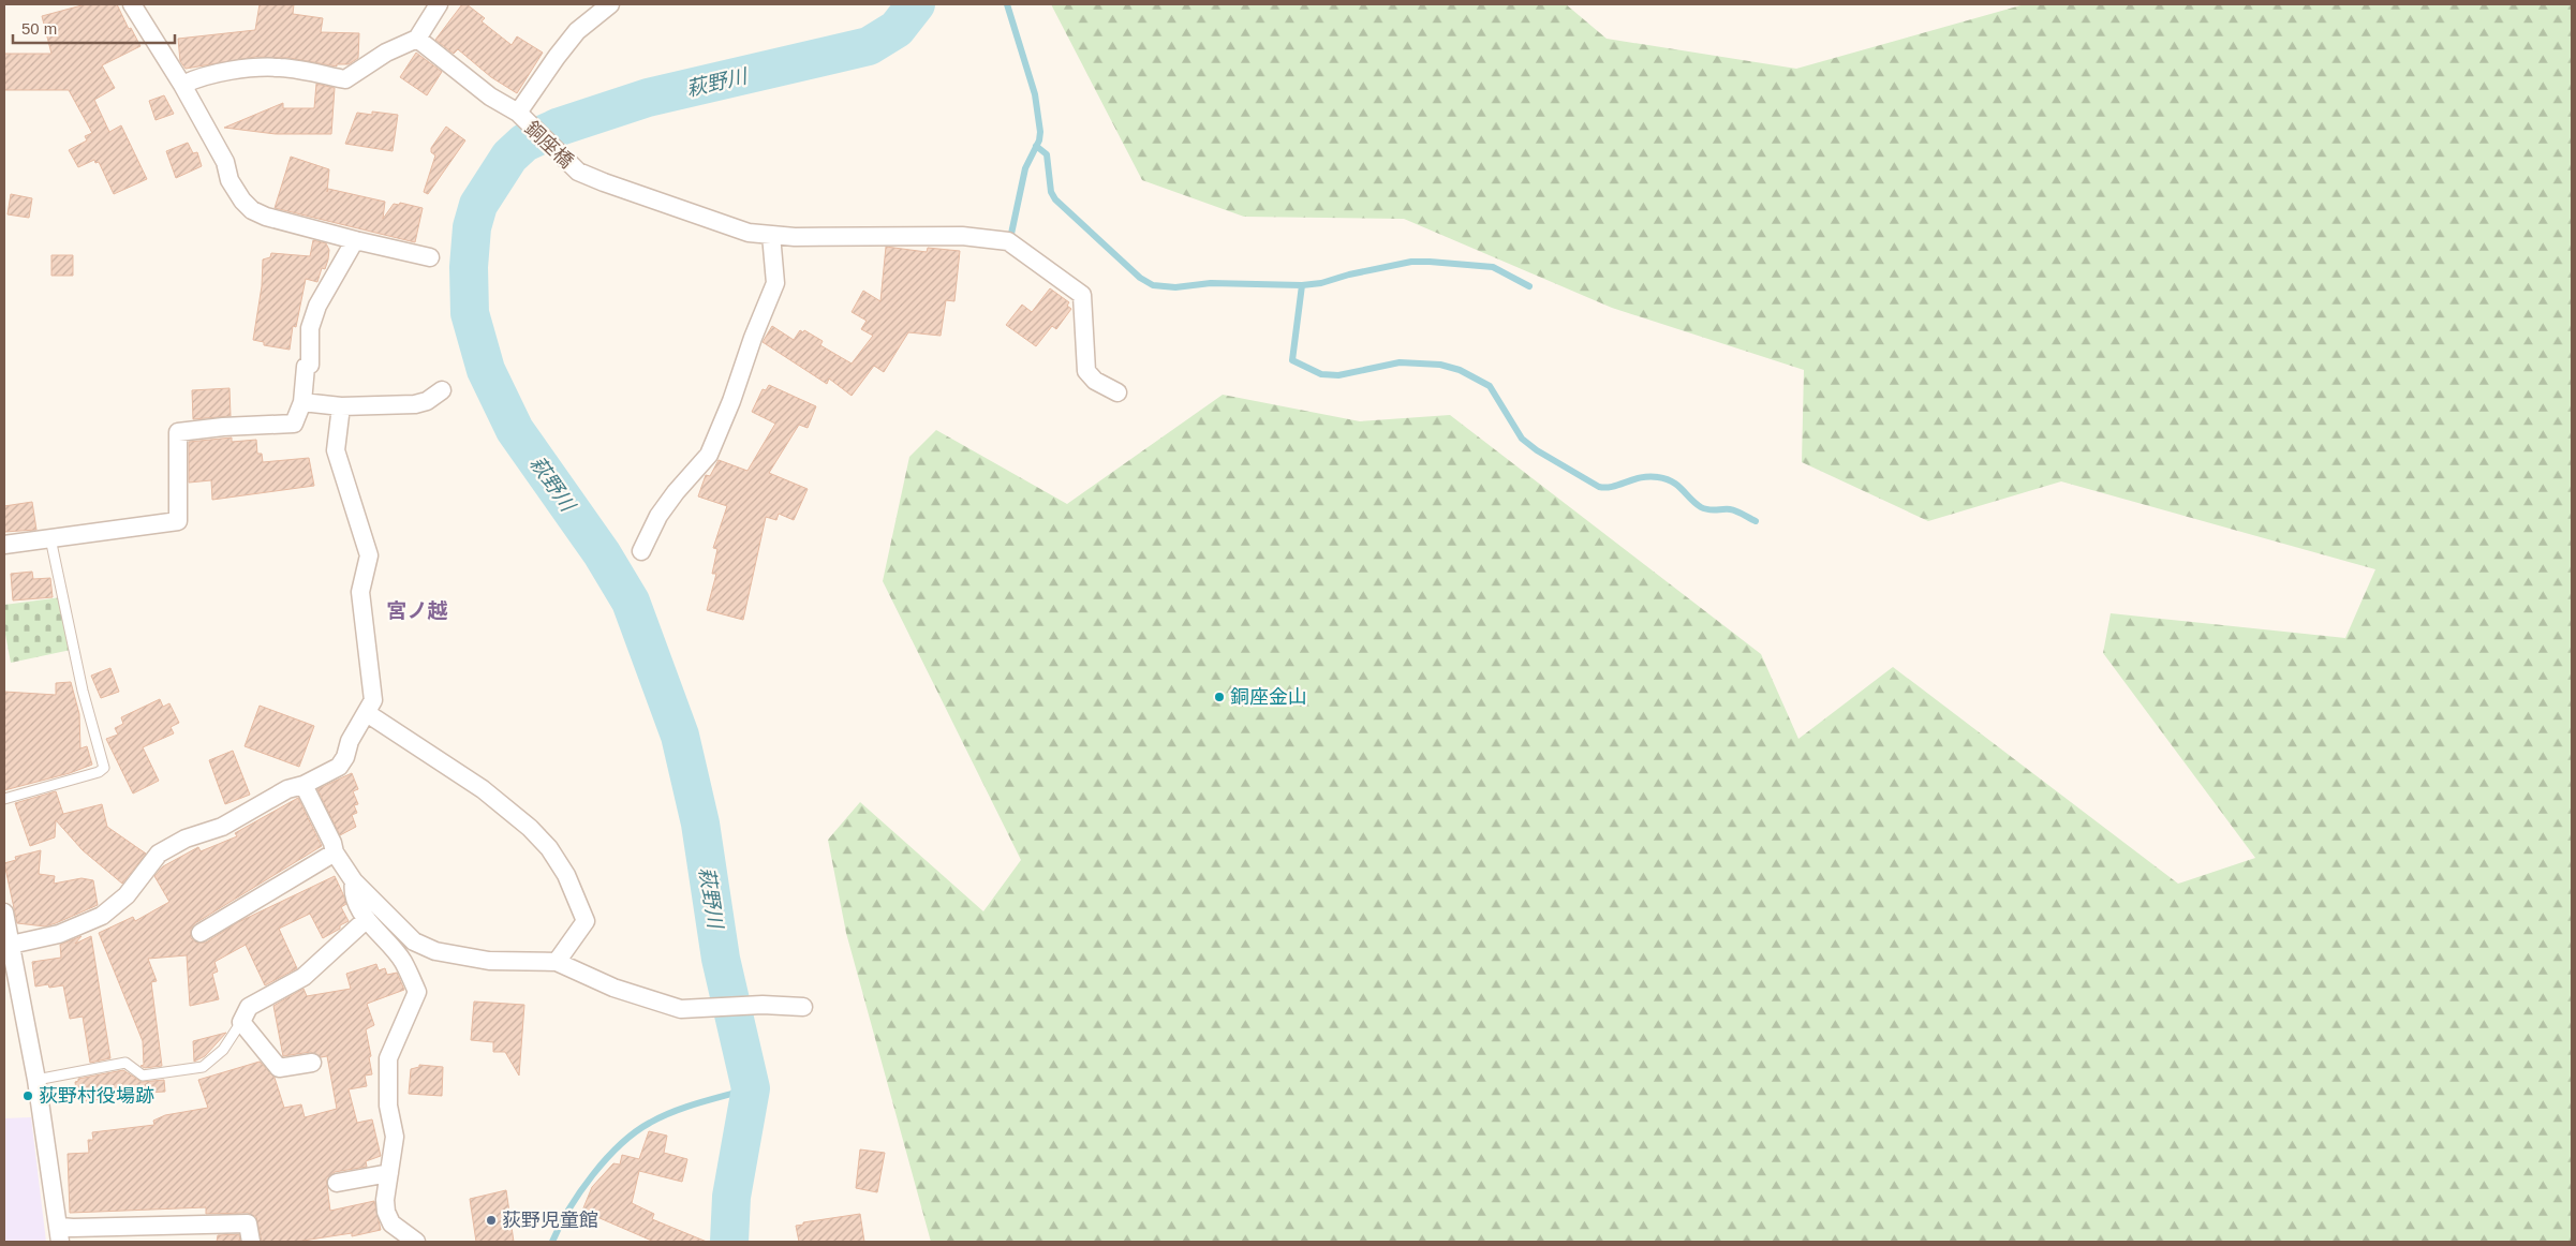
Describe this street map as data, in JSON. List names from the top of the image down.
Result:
{
  "streets": {
    "street": ["銅座橋"]
  },
  "districts": ["宮ノ越"],
  "water": ["萩野川"],
  "places": ["銅座金山", "荻野村役場跡", "荻野児童館"],
  "scale_bar": "50 m"
}
